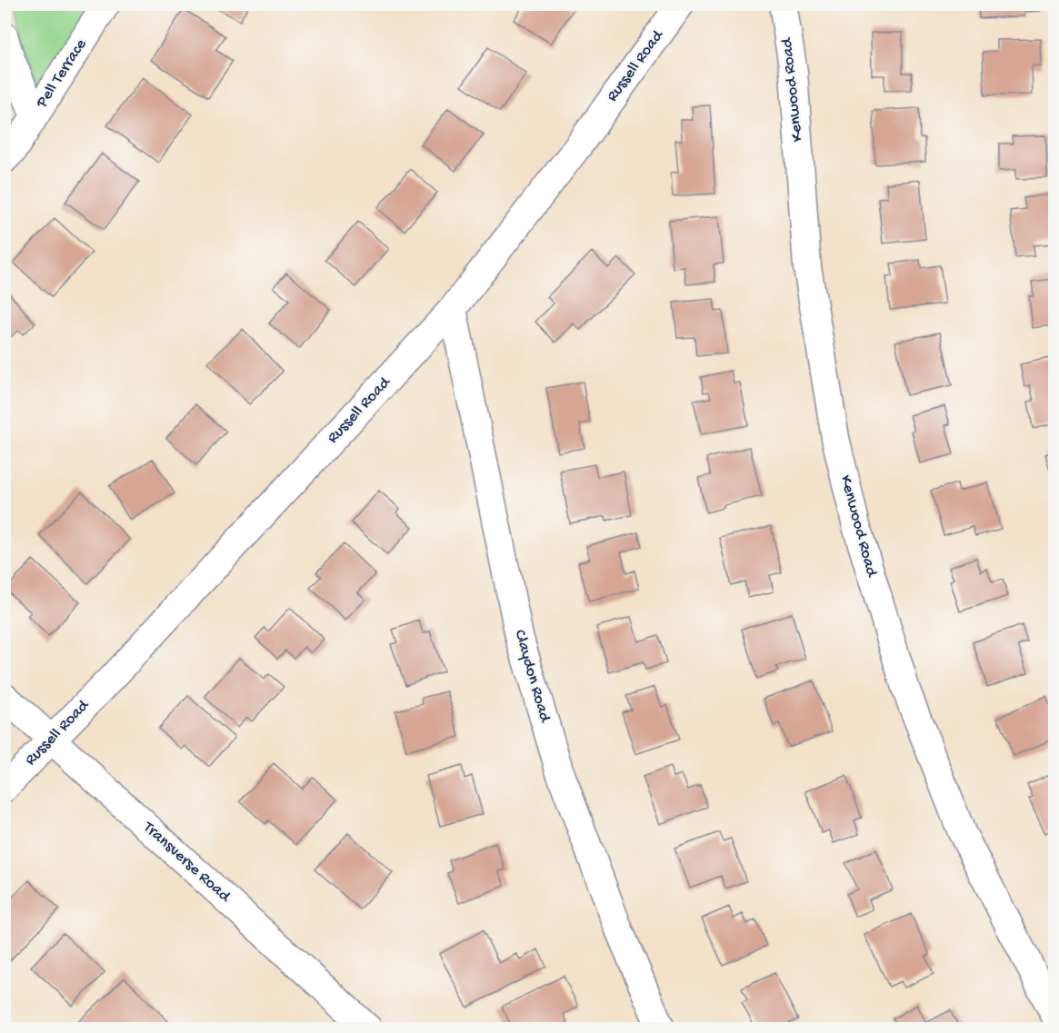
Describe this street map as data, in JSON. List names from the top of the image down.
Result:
{
  "streets": {
    "street": [
      "Russell Road",
      "Pell Terrace",
      "Kenwood Road",
      "Claydon Road",
      "Transverse Road"
    ]
  },
  "crossings": [
    ["Russell Road", "Claydon Road"],
    ["Russell Road", "Transverse Road"]
  ]
}
